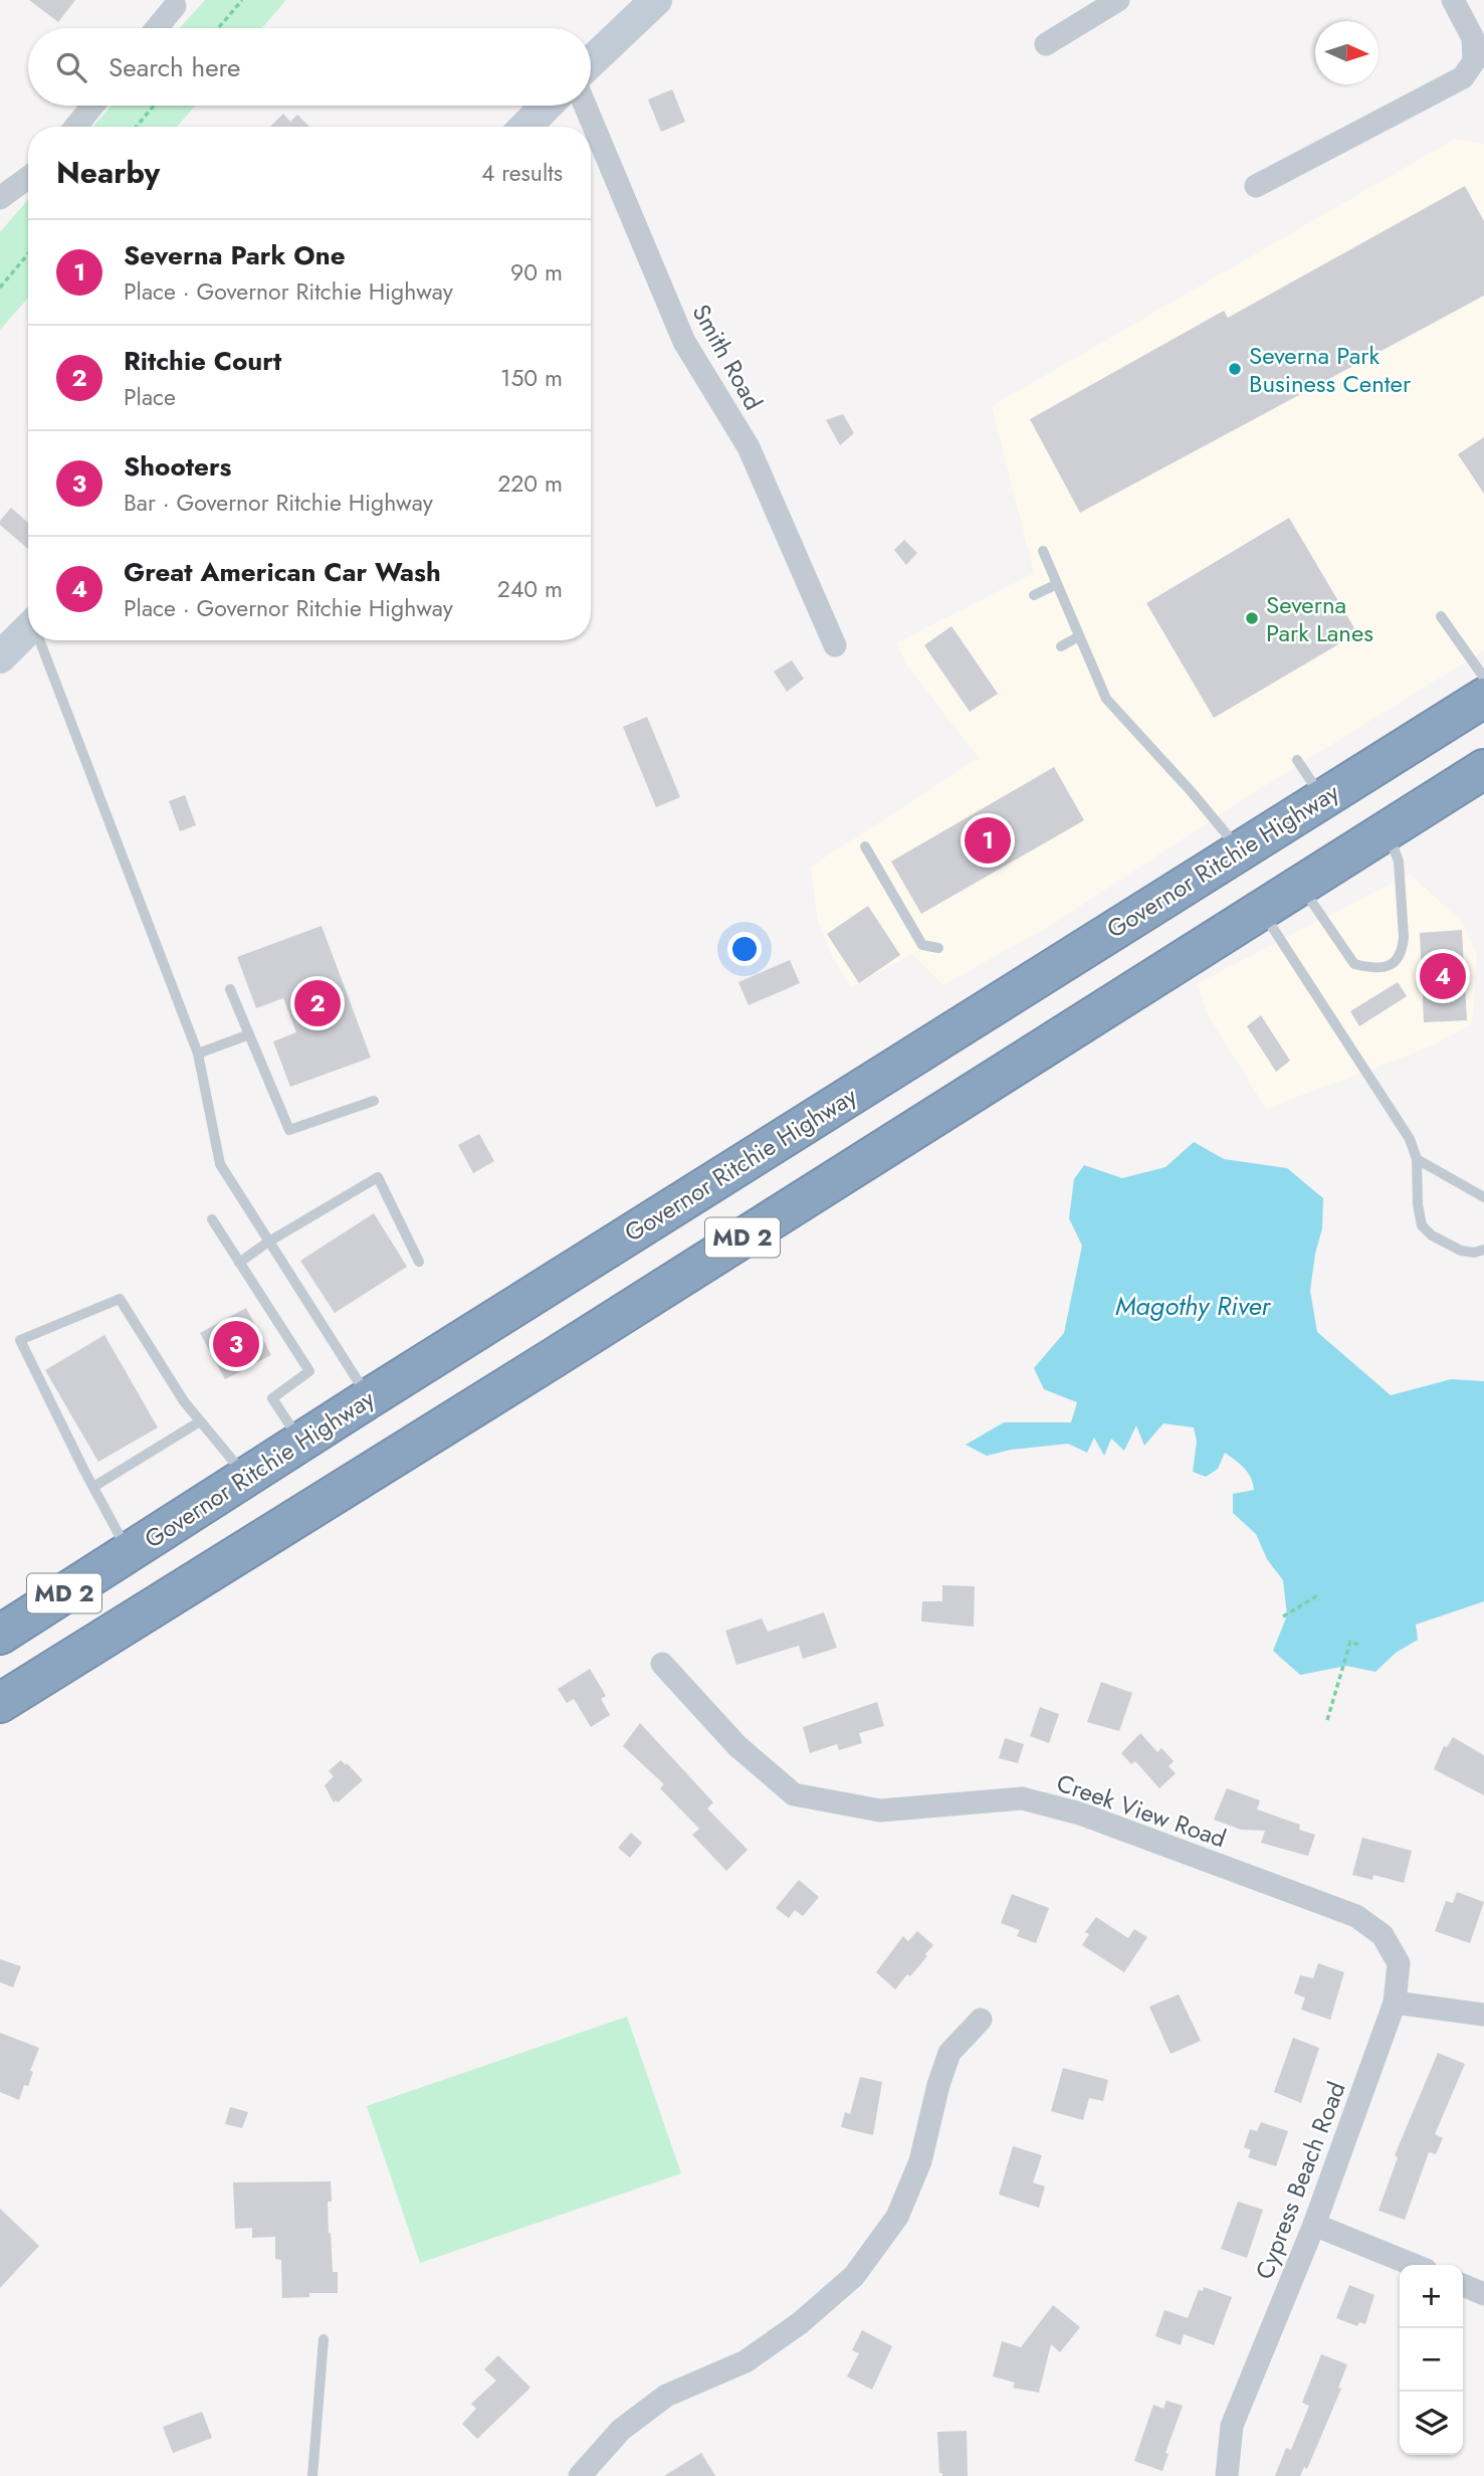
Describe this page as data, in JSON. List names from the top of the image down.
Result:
{
  "streets": {
    "highway": ["Governor Ritchie Highway", "MD 2"],
    "street": ["Smith Road", "Creek View Road", "Cypress Beach Road"]
  },
  "crossings": [
    ["Creek View Road", "Cypress Beach Road"]
  ],
  "water": ["Magothy River"],
  "places": ["Severna Park Business Center", "Severna Park Lanes"],
  "north": "right",
  "page": {
    "search": "Search here",
    "heading": ["Nearby", "4 results"],
    "list": [
      {
        "mark": "1",
        "name": "Severna Park One",
        "note": "Place · Governor Ritchie Highway",
        "value": "90 m"
      },
      {
        "mark": "2",
        "name": "Ritchie Court",
        "note": "Place",
        "value": "150 m"
      },
      {
        "mark": "3",
        "name": "Shooters",
        "note": "Bar · Governor Ritchie Highway",
        "value": "220 m"
      },
      {
        "mark": "4",
        "name": "Great American Car Wash",
        "note": "Place · Governor Ritchie Highway",
        "value": "240 m"
      }
    ],
    "pins": [
      "1",
      "4",
      "2",
      "3"
    ],
    "map_buttons": ["+", "−"]
  }
}
